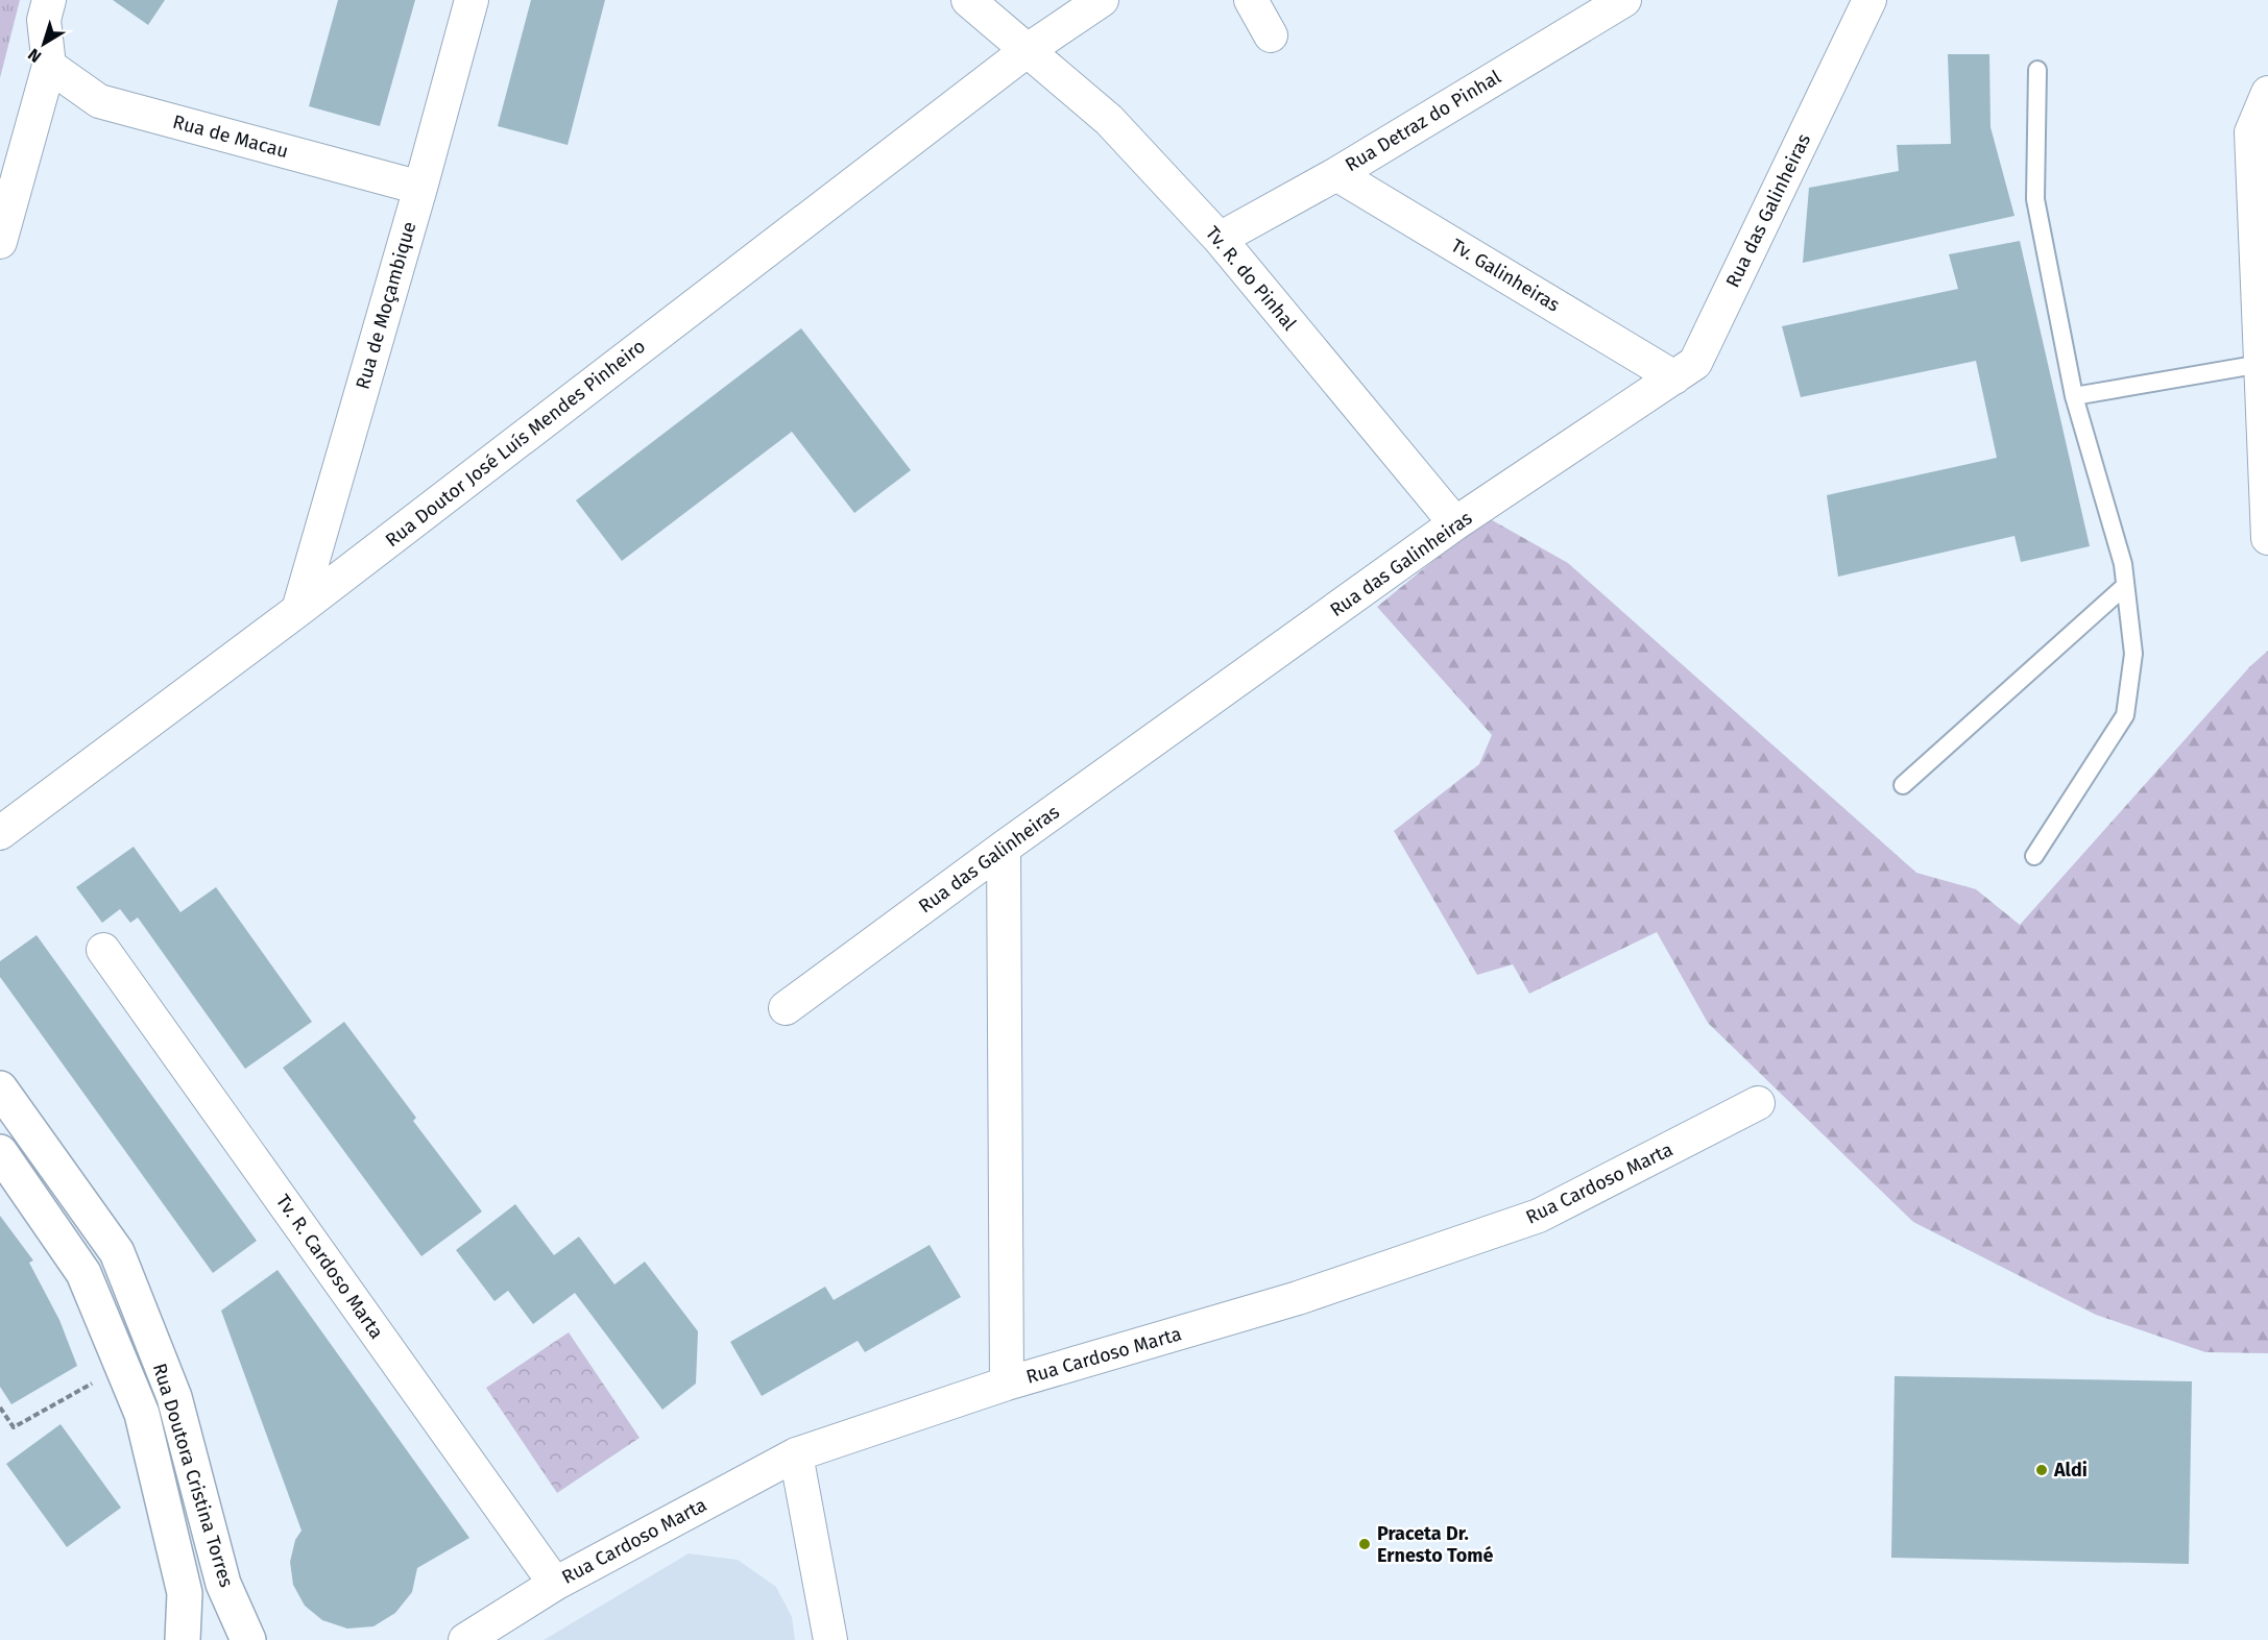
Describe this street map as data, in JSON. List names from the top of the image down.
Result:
{
  "streets": {
    "main road": ["Rua Doutora Cristina Torres"],
    "street": [
      "Rua Detraz do Pinhal",
      "Rua de Macau",
      "Rua das Galinheiras",
      "Tv. Galinheiras",
      "Tv. R. do Pinhal",
      "Rua de Moçambique",
      "Rua Doutor José Luís Mendes Pinheiro",
      "Rua Cardoso Marta",
      "Tv. R. Cardoso Marta"
    ]
  },
  "crossings": [
    ["Rua Detraz do Pinhal", "Tv. Galinheiras"],
    ["Rua Detraz do Pinhal", "Tv. R. do Pinhal"],
    ["Rua de Macau", "Rua de Moçambique"],
    ["Rua das Galinheiras", "Tv. Galinheiras"],
    ["Rua das Galinheiras", "Tv. R. do Pinhal"],
    ["Tv. R. do Pinhal", "Rua Doutor José Luís Mendes Pinheiro"],
    ["Rua de Moçambique", "Rua Doutor José Luís Mendes Pinheiro"],
    ["Rua Cardoso Marta", "Tv. R. Cardoso Marta"]
  ],
  "places": ["Aldi", "Praceta Dr. Ernesto Tomé"],
  "north": "bottom left"
}
